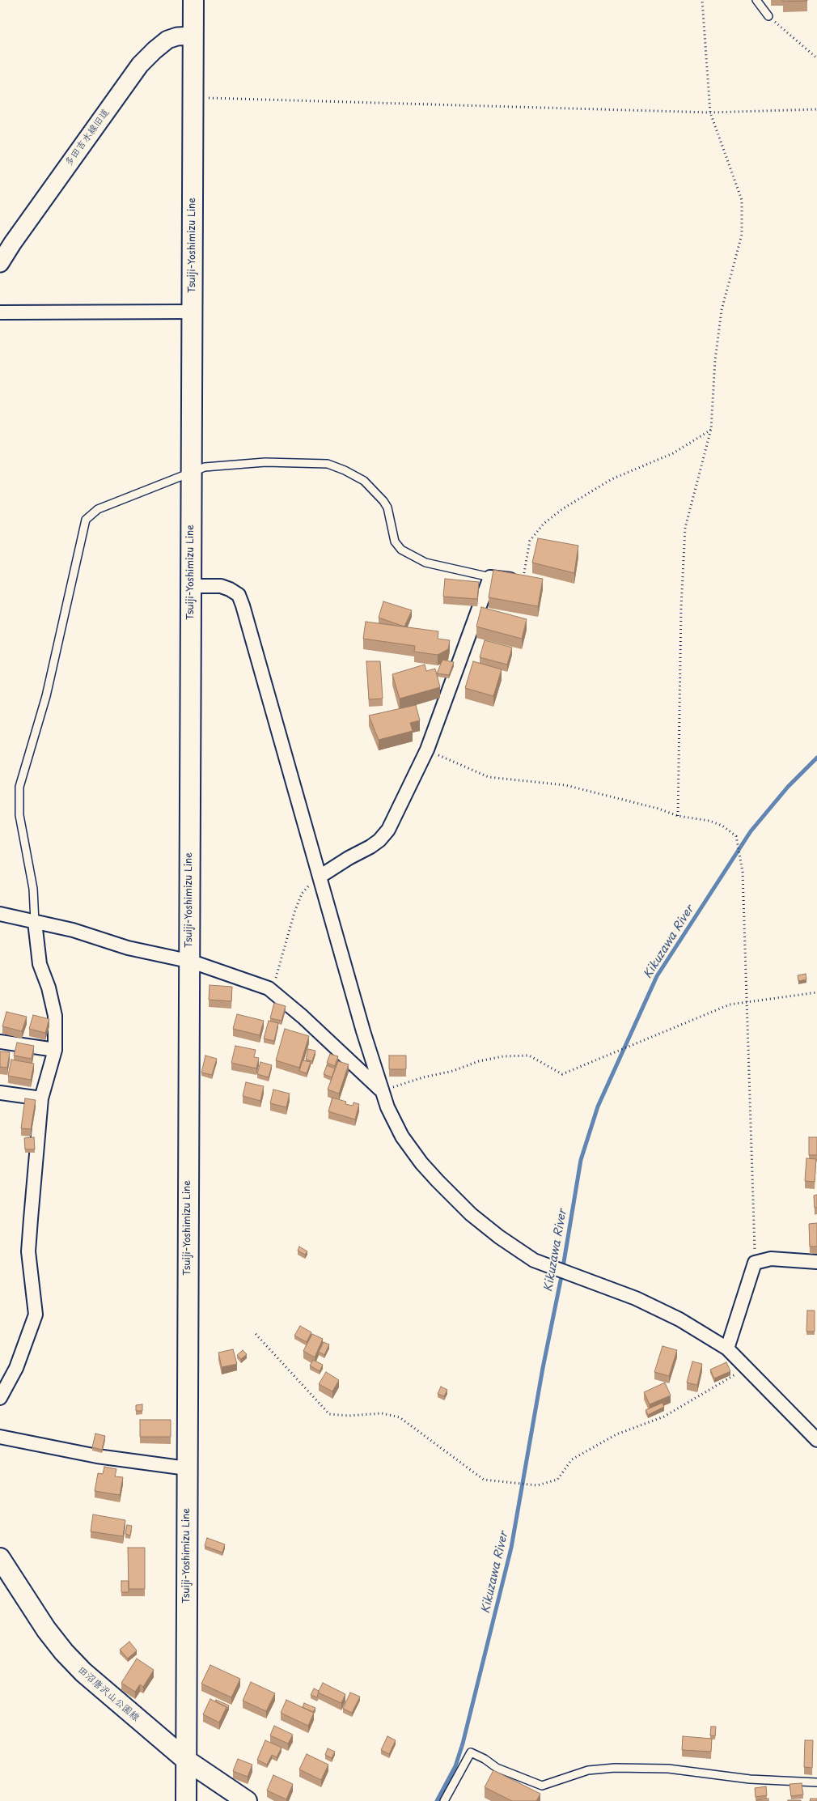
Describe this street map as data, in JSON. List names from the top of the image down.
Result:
{
  "streets": {
    "main road": ["Tsuiji-Yoshimizu Line", "田沼唐沢山公園線"],
    "street": ["多田吉水線旧道"]
  },
  "crossings": [
    ["多田吉水線旧道", "Tsuiji-Yoshimizu Line"],
    ["Tsuiji-Yoshimizu Line", "田沼唐沢山公園線"]
  ],
  "water": ["Kikuzawa River"]
}
